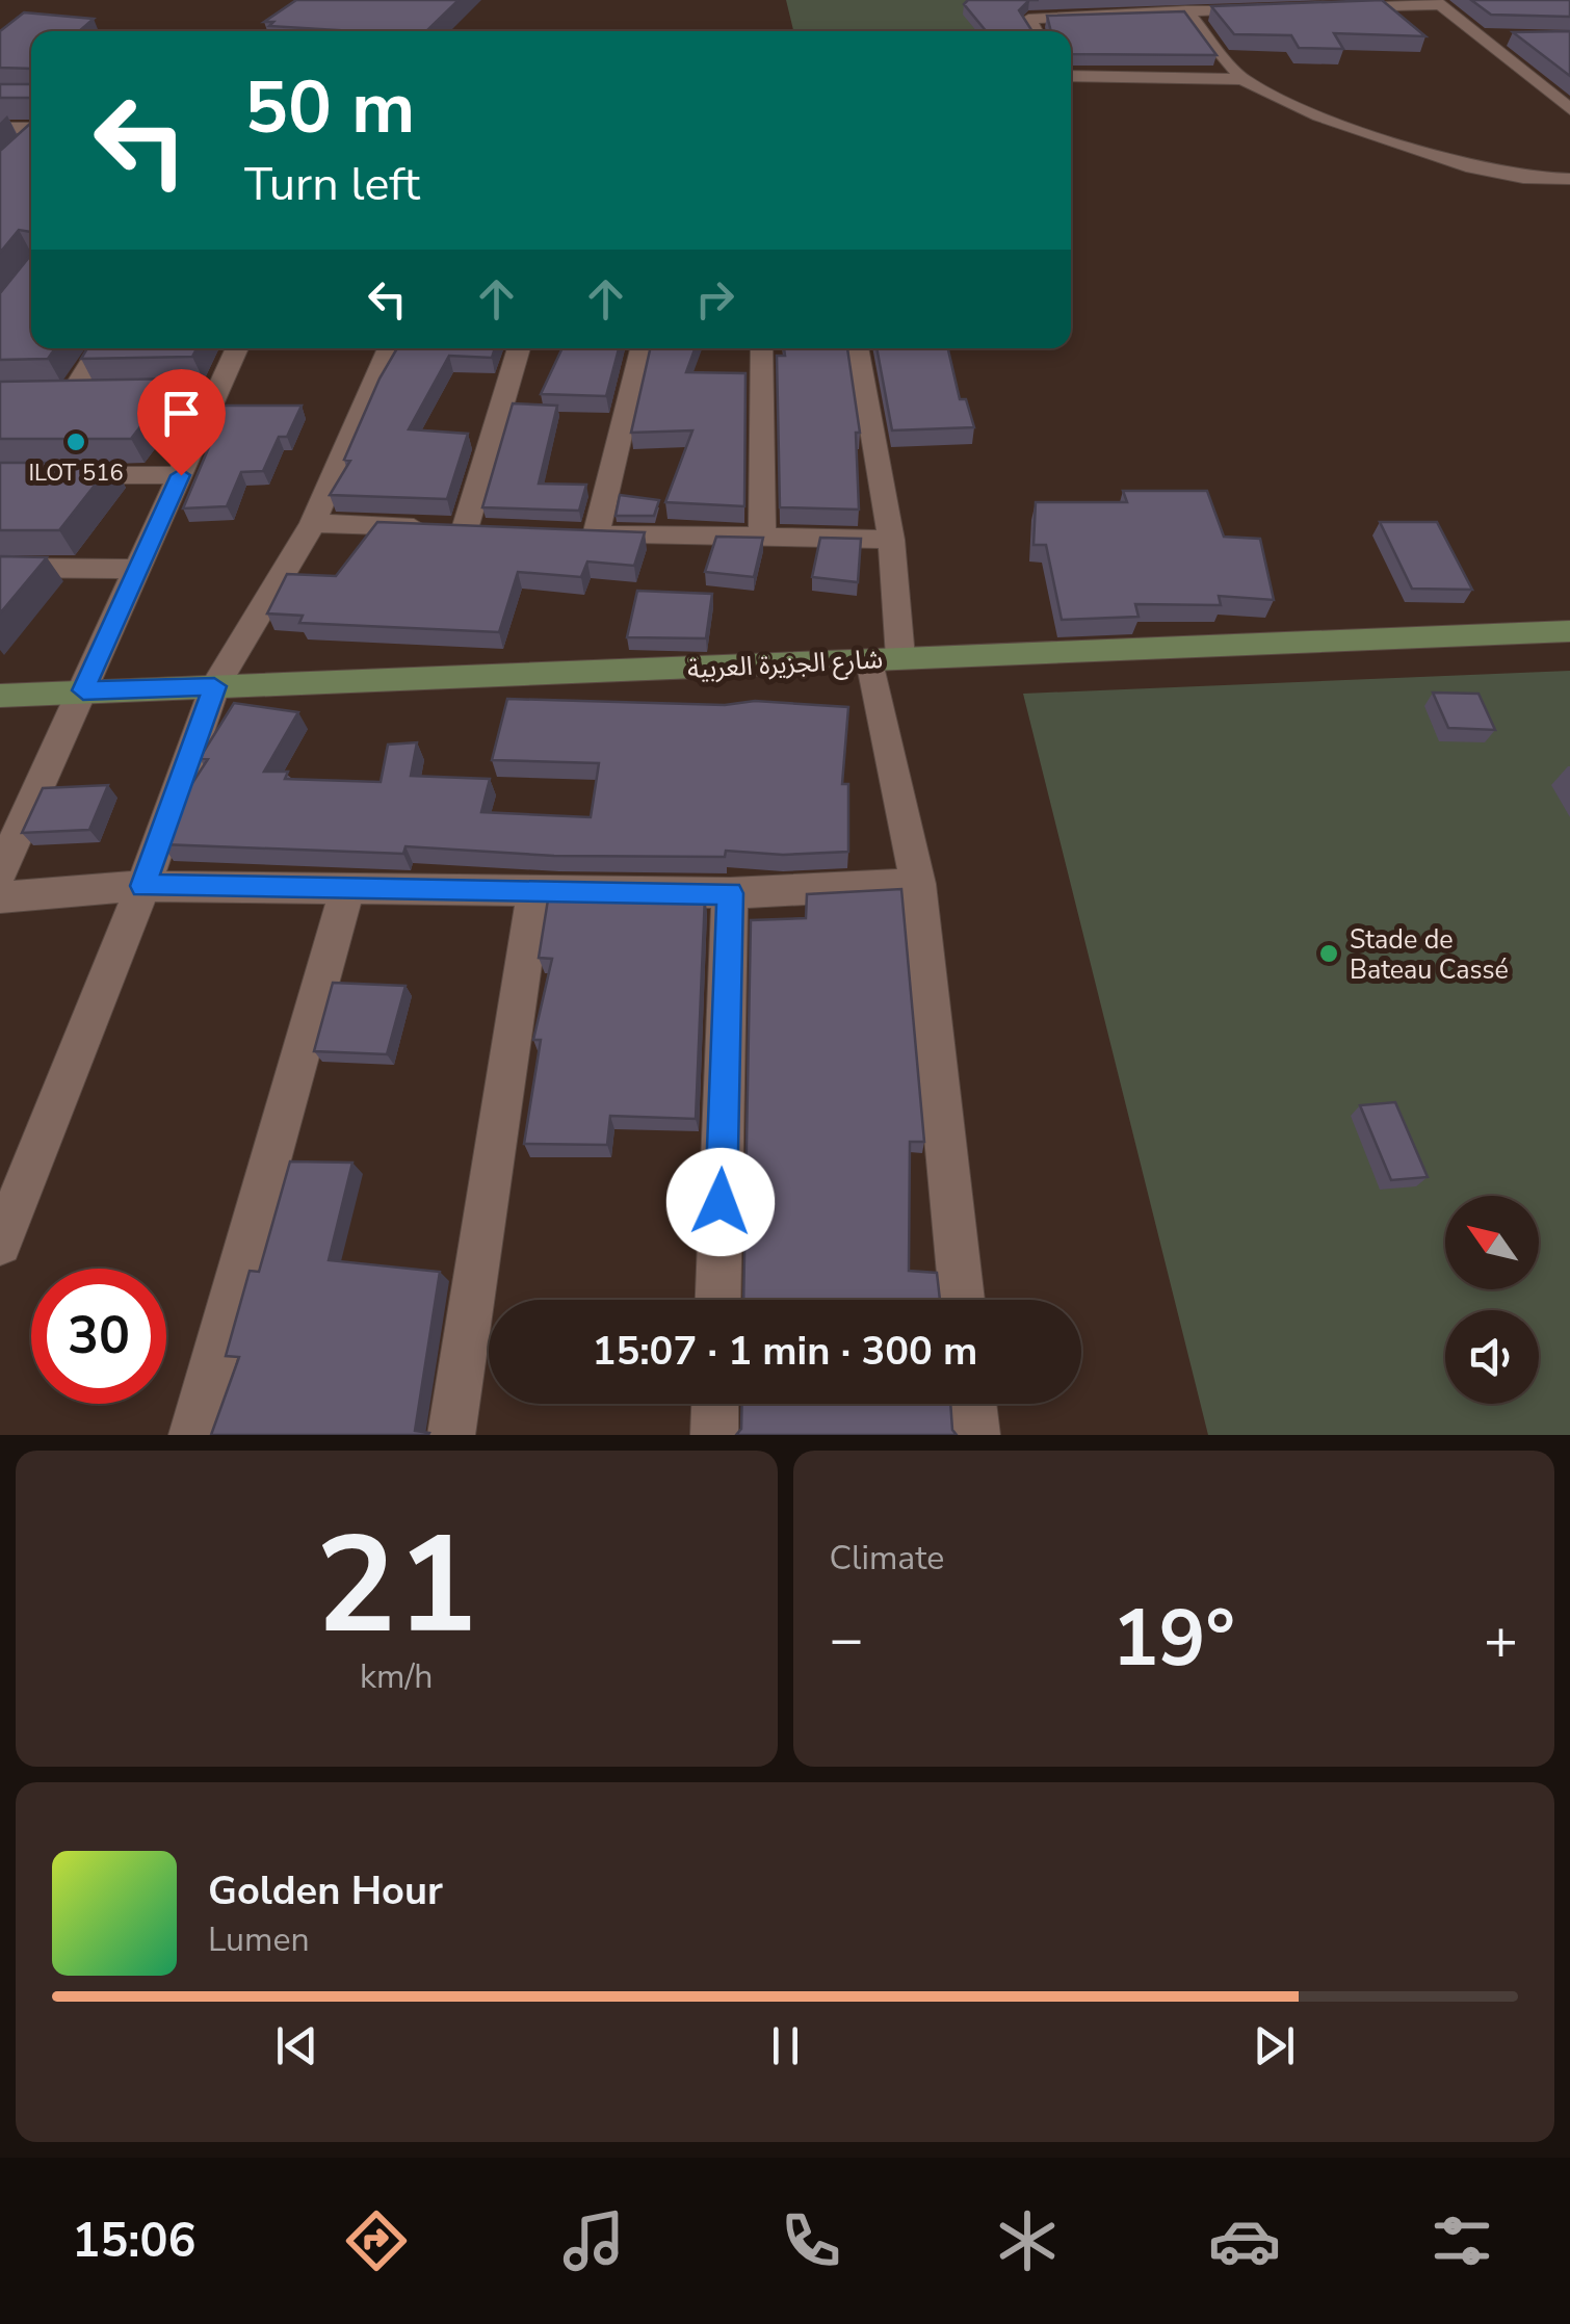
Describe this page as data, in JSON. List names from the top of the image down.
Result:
{
  "streets": {
    "street": ["شارع الجزيرة العربية"]
  },
  "places": ["ILOT 516", "Stade de Bateau Cassé"],
  "north": "top left",
  "page": {
    "turn": ["50 m", "Turn left"],
    "limit": "30",
    "trip": "15:07 · 1 min · 300 m",
    "tile": [
      ["21", "km/h"],
      "Climate"
    ],
    "heat": ["−", "19°", "+"],
    "song": ["Golden Hour", "Lumen"],
    "tabs": "15:06"
  }
}
